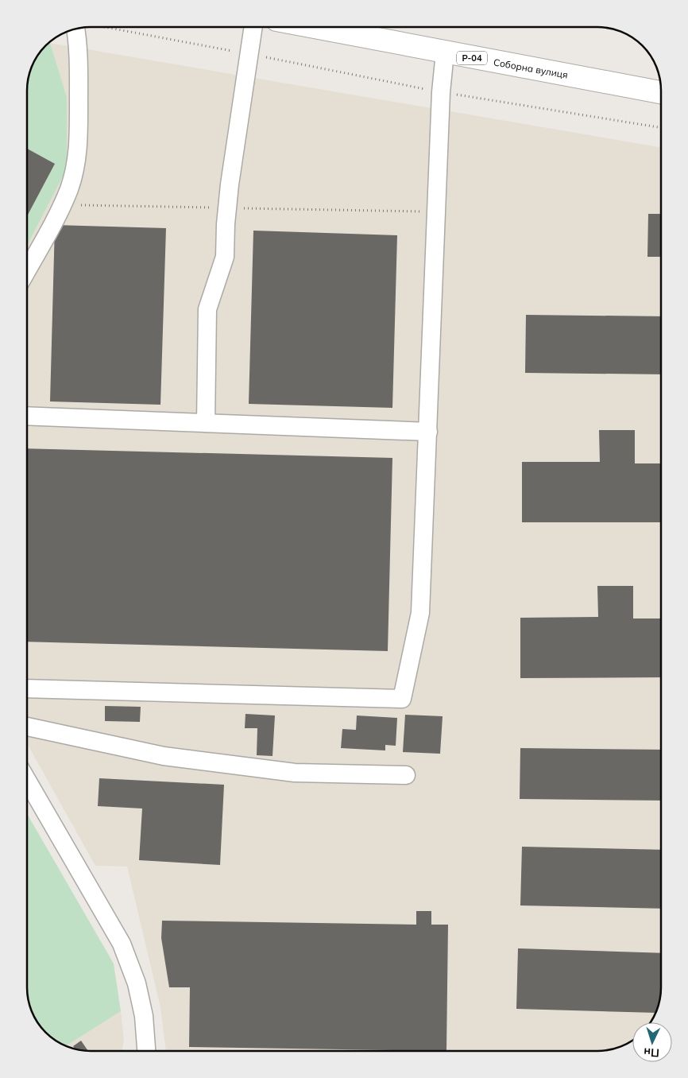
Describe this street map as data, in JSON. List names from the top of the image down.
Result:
{
  "streets": {
    "main road": ["Р-04", "Соборна вулиця"]
  },
  "north": "bottom"
}
